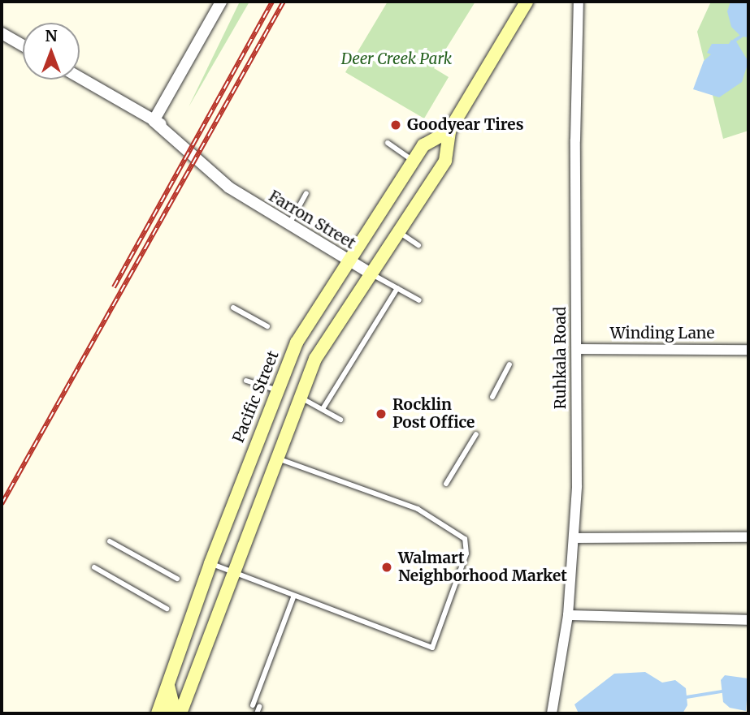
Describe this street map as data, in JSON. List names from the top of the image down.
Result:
{
  "streets": {
    "main road": ["Pacific Street"],
    "street": ["Farron Street", "Winding Lane", "Ruhkala Road"]
  },
  "crossings": [
    ["Farron Street", "Pacific Street"],
    ["Winding Lane", "Ruhkala Road"]
  ],
  "parks": ["Deer Creek Park"],
  "places": ["Goodyear Tires", "Rocklin Post Office", "Walmart Neighborhood Market"],
  "north": "top"
}
